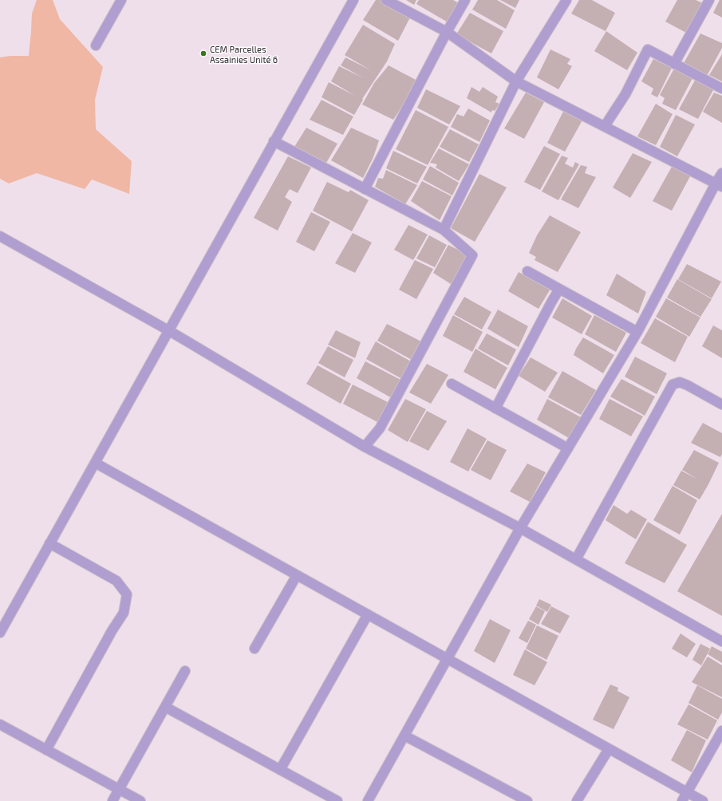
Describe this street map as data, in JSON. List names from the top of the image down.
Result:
{
  "places": ["CEM Parcelles Assainies Unité 6"]
}
